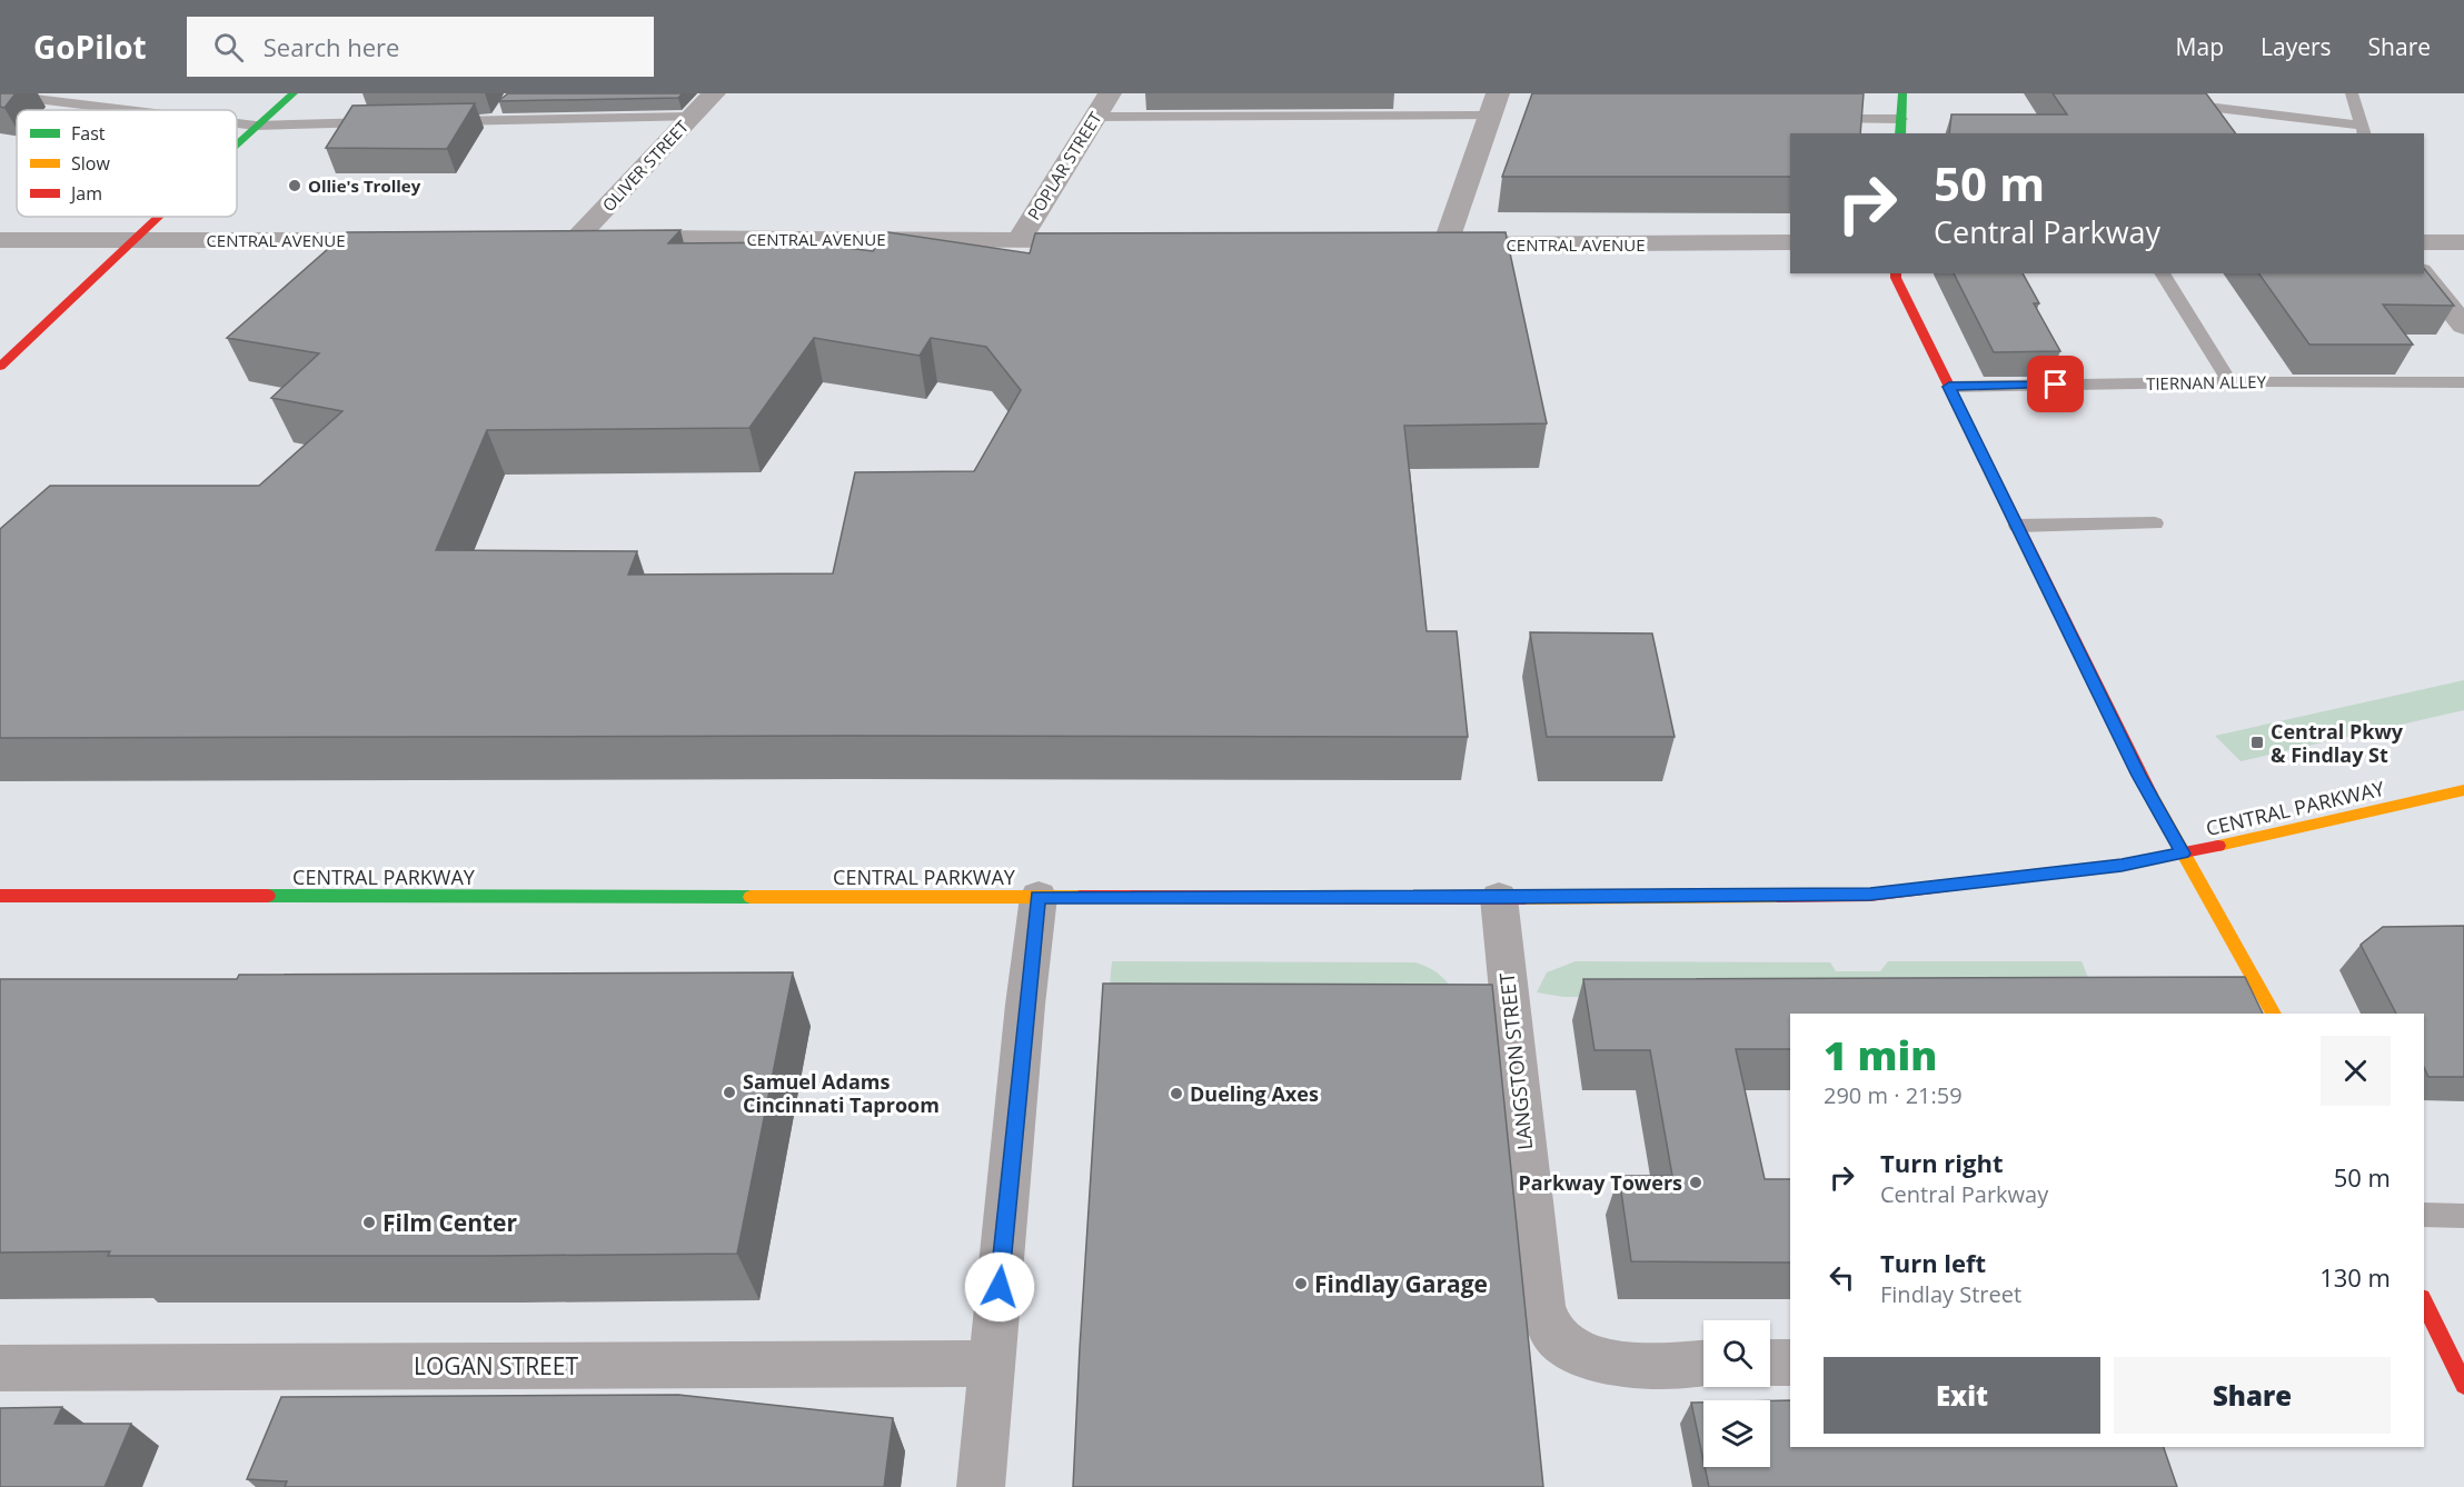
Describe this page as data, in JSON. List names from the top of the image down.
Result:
{
  "streets": {
    "main road": ["CENTRAL PARKWAY"],
    "street": [
      "OLIVER STREET",
      "POPLAR STREET",
      "CENTRAL AVENUE",
      "LANGSTON STREET",
      "LOGAN STREET"
    ],
    "lane": ["TIERNAN ALLEY"]
  },
  "crossings": [
    ["OLIVER STREET", "CENTRAL AVENUE"],
    ["POPLAR STREET", "CENTRAL AVENUE"],
    ["CENTRAL PARKWAY", "LANGSTON STREET"]
  ],
  "places": {
    "other": [
      "Ollie's Trolley",
      "Samuel Adams Cincinnati Taproom",
      "Dueling Axes",
      "Parkway Towers",
      "Film Center",
      "Findlay Garage"
    ],
    "transit": ["Central Pkwy & Findlay St"]
  },
  "legend": ["Fast", "Slow", "Jam"],
  "page": {
    "header": "GoPilot",
    "search": "Search here",
    "nav": ["Map", "Layers", "Share"],
    "turn": ["50 m", "Central Parkway"],
    "heading": ["1 min", "290 m · 21:59"],
    "list": [
      {
        "name": "Turn right",
        "note": "Central Parkway",
        "value": "50 m"
      },
      {
        "name": "Turn left",
        "note": "Findlay Street",
        "value": "130 m"
      }
    ],
    "buttons": ["Exit", "Share"]
  }
}
